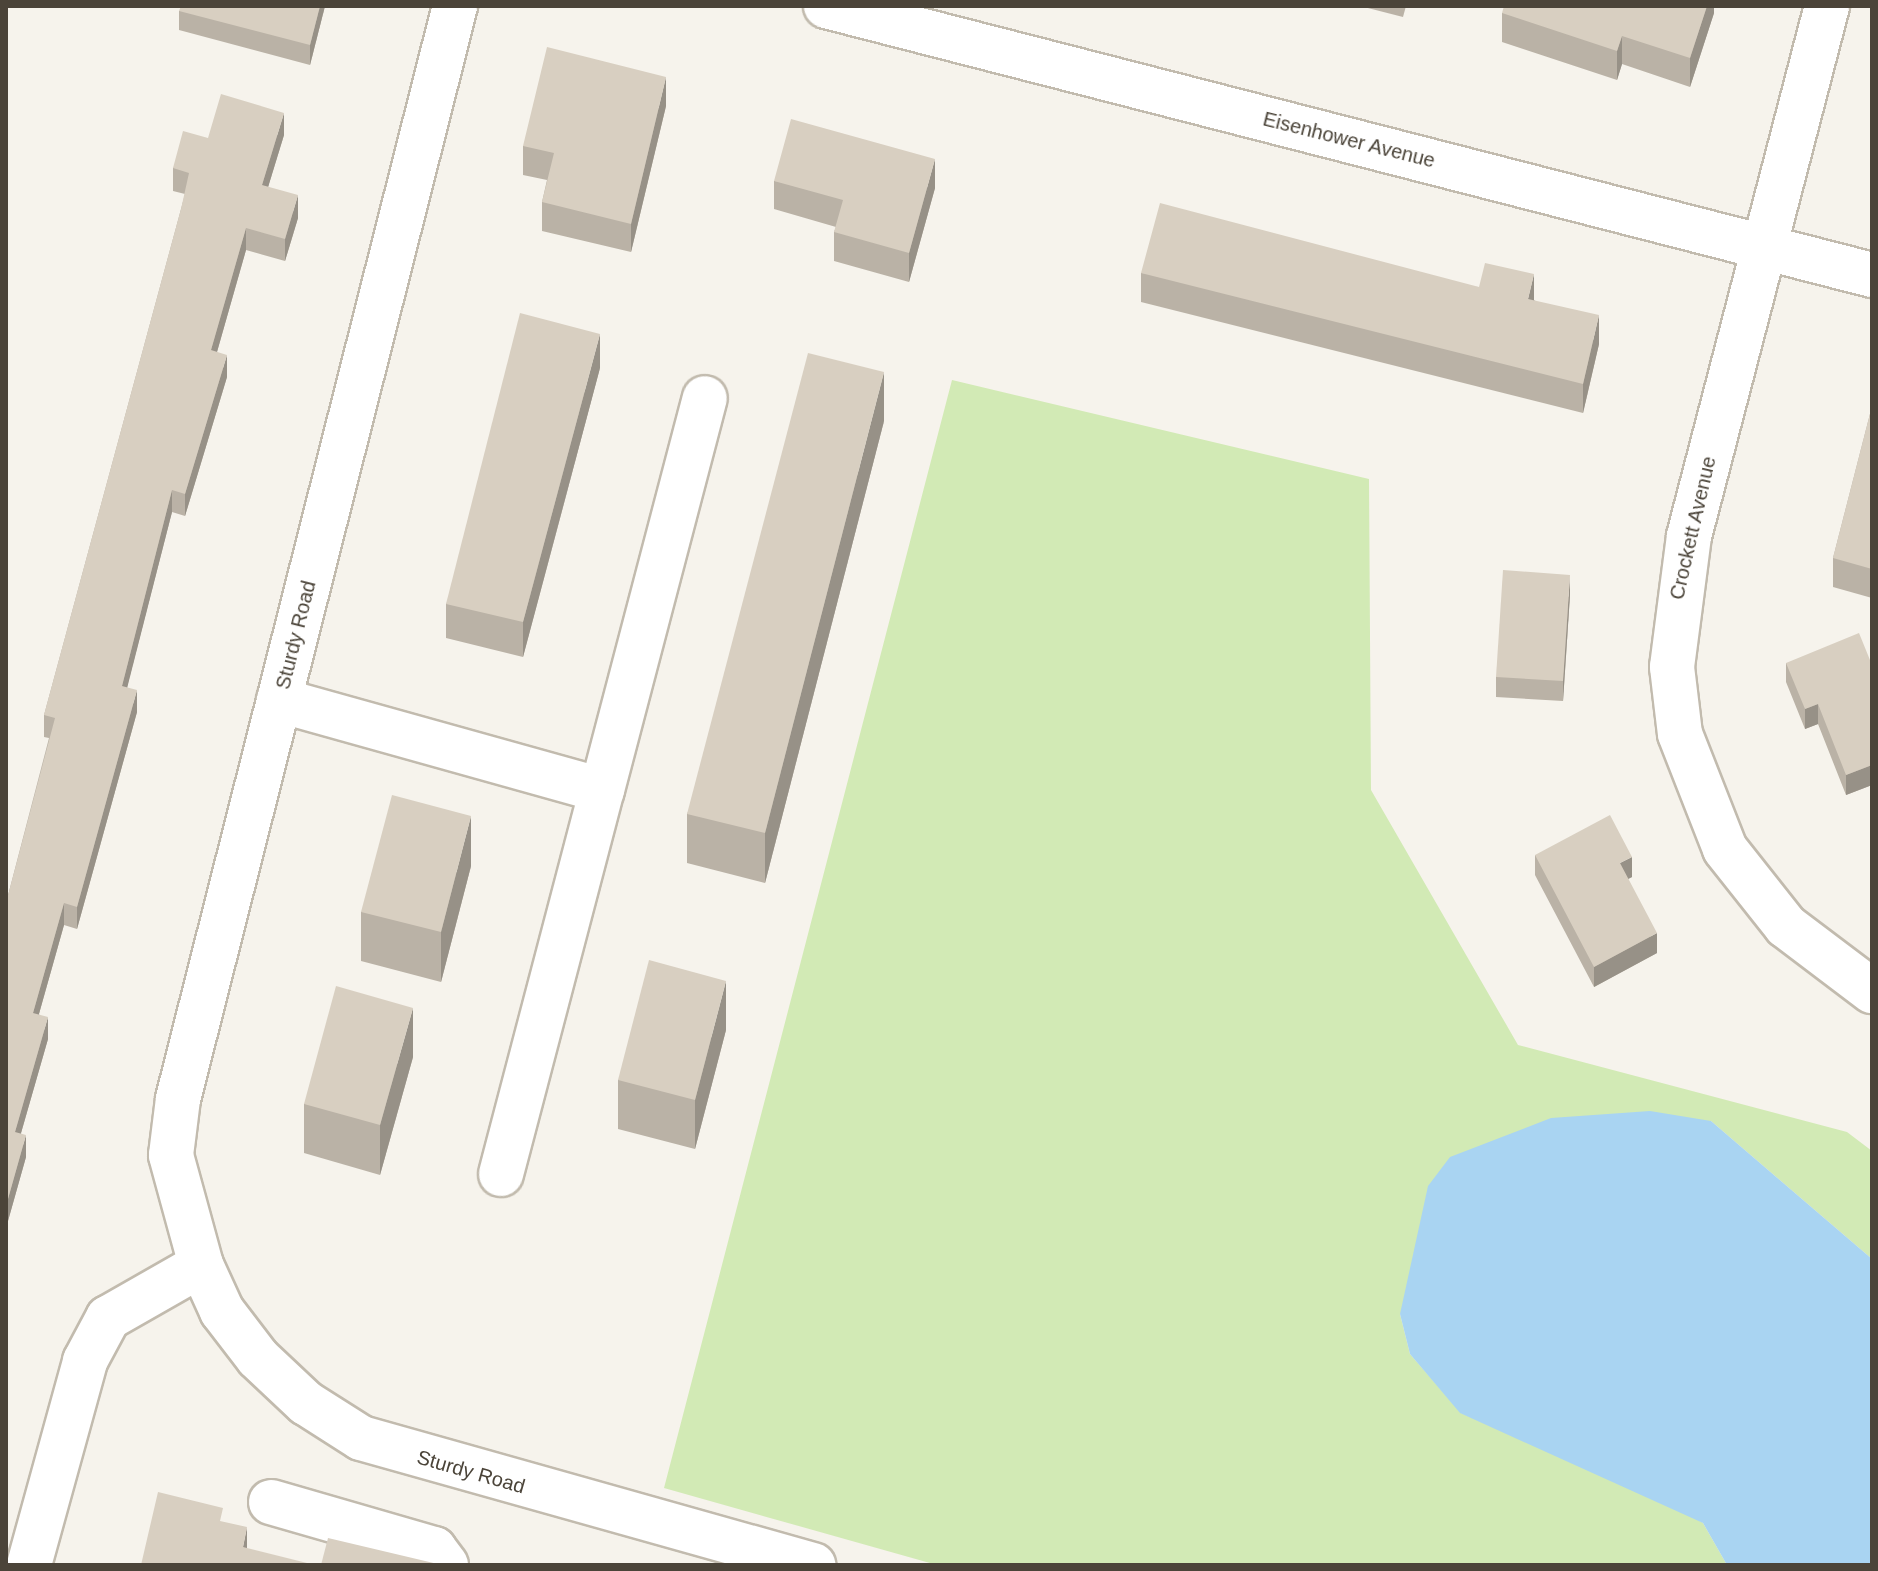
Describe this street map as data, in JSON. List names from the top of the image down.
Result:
{
  "streets": {
    "street": ["Eisenhower Avenue", "Crockett Avenue", "Sturdy Road"]
  },
  "crossings": [
    ["Eisenhower Avenue", "Crockett Avenue"]
  ]
}
